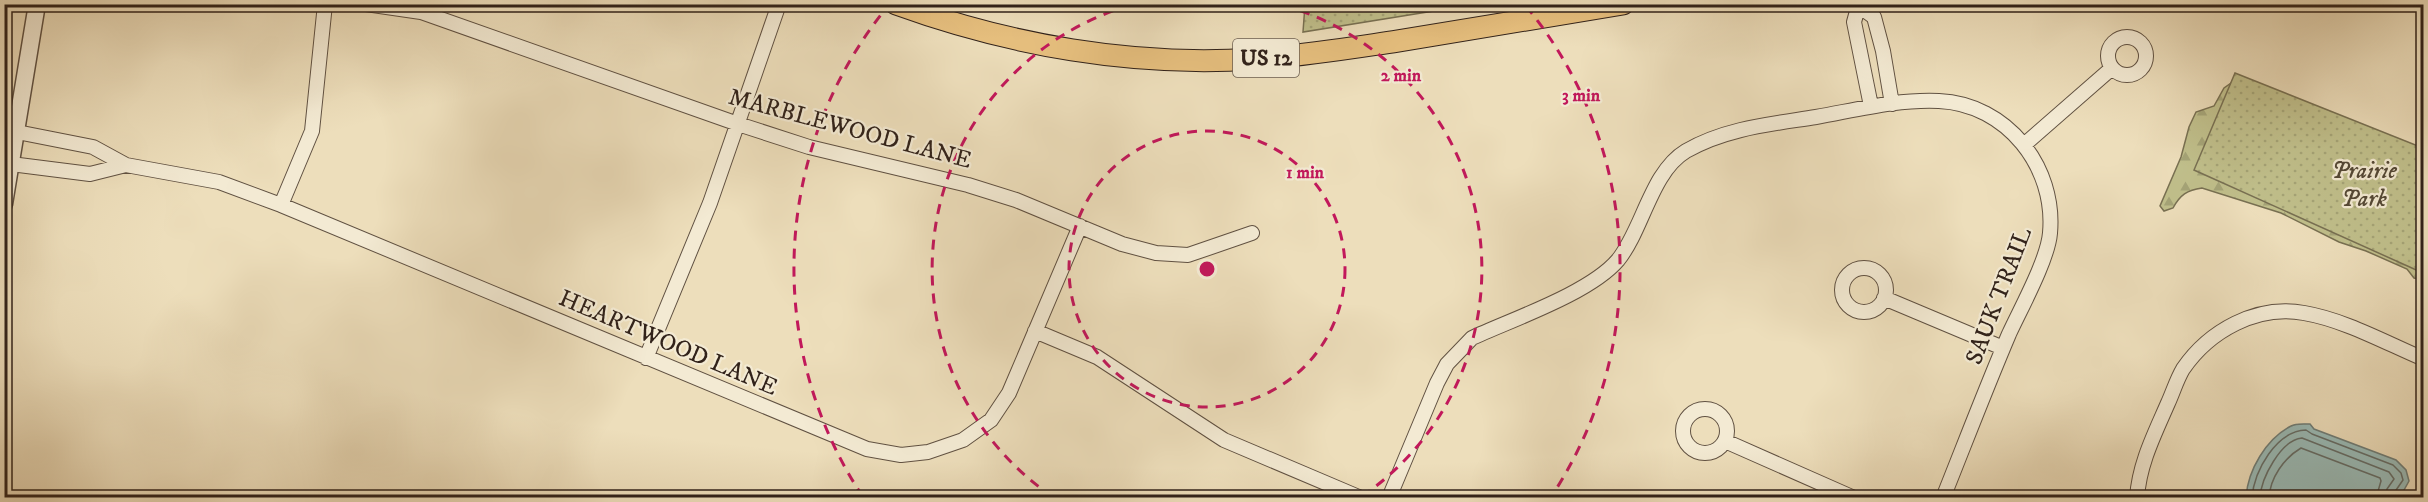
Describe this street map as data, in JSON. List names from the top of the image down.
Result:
{
  "streets": {
    "highway": ["US 12"],
    "street": ["MARBLEWOOD LANE", "SAUK TRAIL", "HEARTWOOD LANE"]
  },
  "crossings": [
    ["MARBLEWOOD LANE", "HEARTWOOD LANE"]
  ],
  "parks": ["Prairie Park"],
  "rings": ["2 min", "3 min", "1 min"]
}
